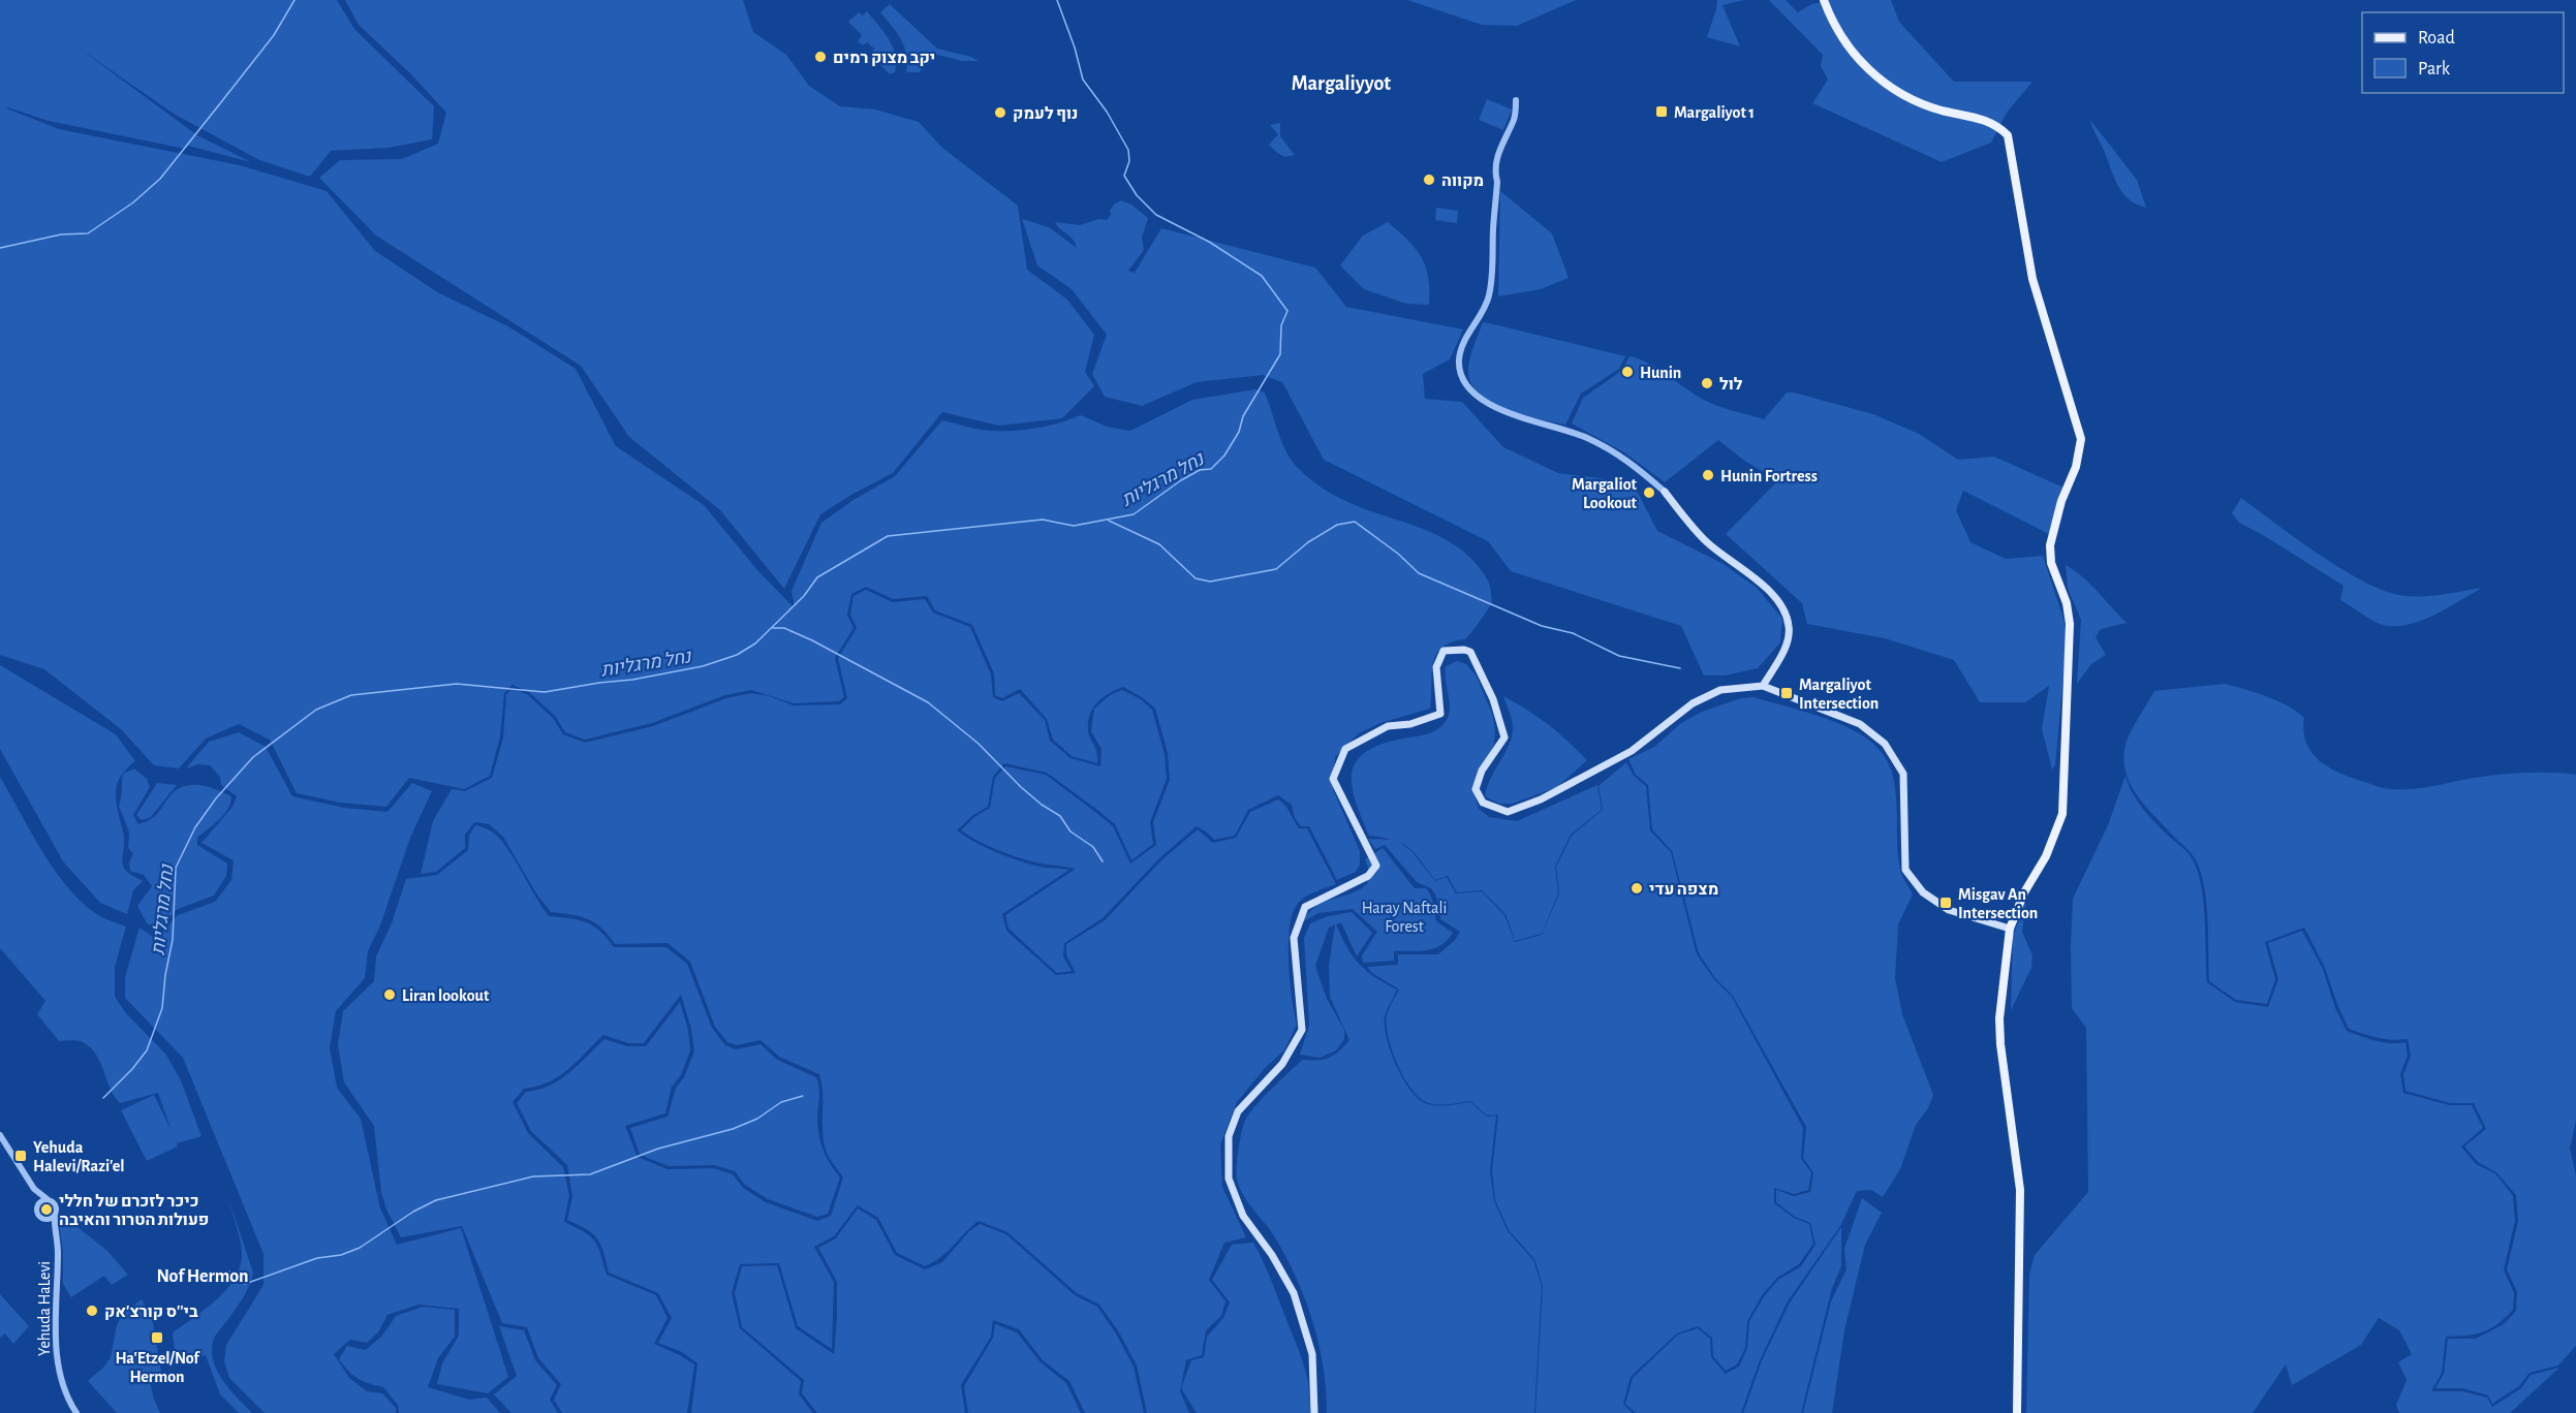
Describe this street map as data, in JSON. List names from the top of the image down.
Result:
{
  "streets": {
    "street": ["Yehuda HaLevi"]
  },
  "districts": ["Margaliyyot", "Nof Hermon"],
  "water": ["נחל מרגליות"],
  "parks": ["Haray Naftali Forest"],
  "places": {
    "other": [
      "יקב מצוק רמים",
      "נוף לעמק",
      "מקווה",
      "Hunin",
      "לול",
      "Hunin Fortress",
      "Margaliot Lookout",
      "מצפה עדי",
      "Liran lookout",
      "כיכר לזכרם של חללי פעולות הטרור והאיבה",
      "בי''ס קורצ'אק"
    ],
    "transit": [
      "Margaliyot 1",
      "Margaliyot Intersection",
      "Misgav An Intersection",
      "Yehuda Halevi/Razi'el",
      "Ha'Etzel/Nof Hermon"
    ]
  },
  "legend": ["Road", "Park"]
}
